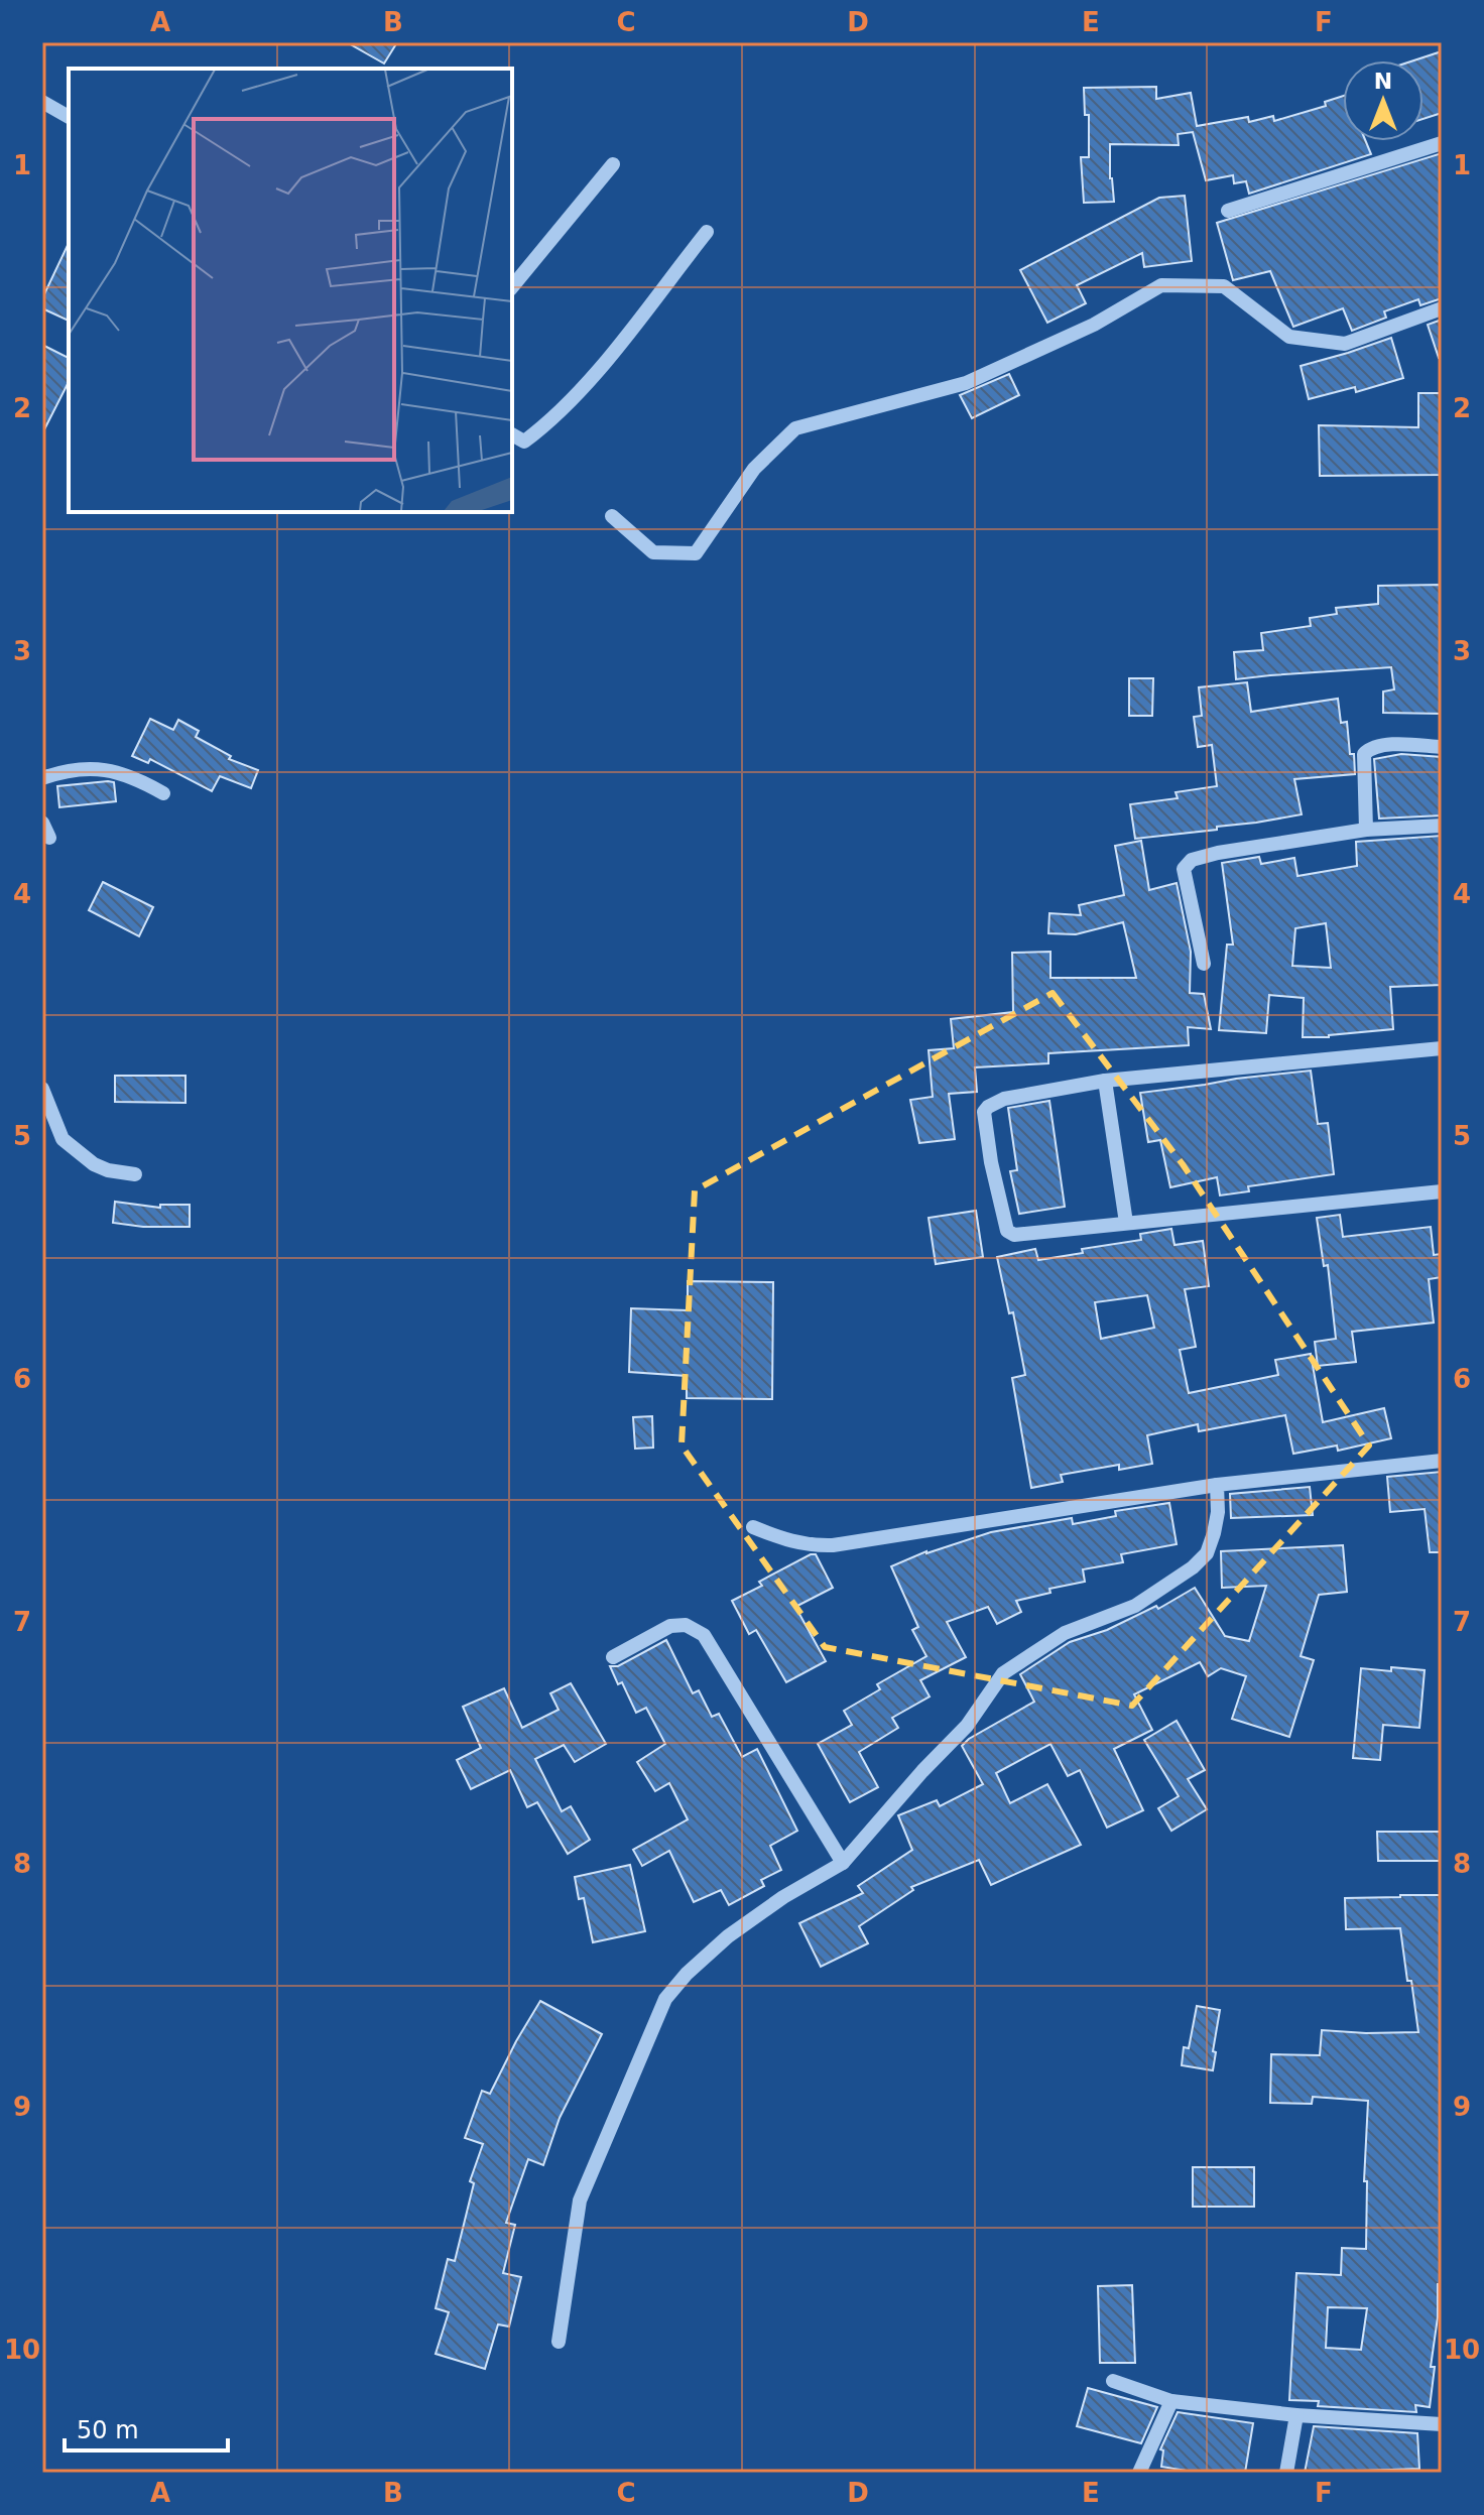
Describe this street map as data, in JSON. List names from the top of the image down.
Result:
{
  "scale_bar": "50 m",
  "north": "top",
  "grid": {
    "columns": [
      "A",
      "B",
      "C",
      "D",
      "E",
      "F"
    ],
    "rows": [
      "1",
      "2",
      "3",
      "4",
      "5",
      "6",
      "7",
      "8",
      "9",
      "10"
    ]
  }
}
